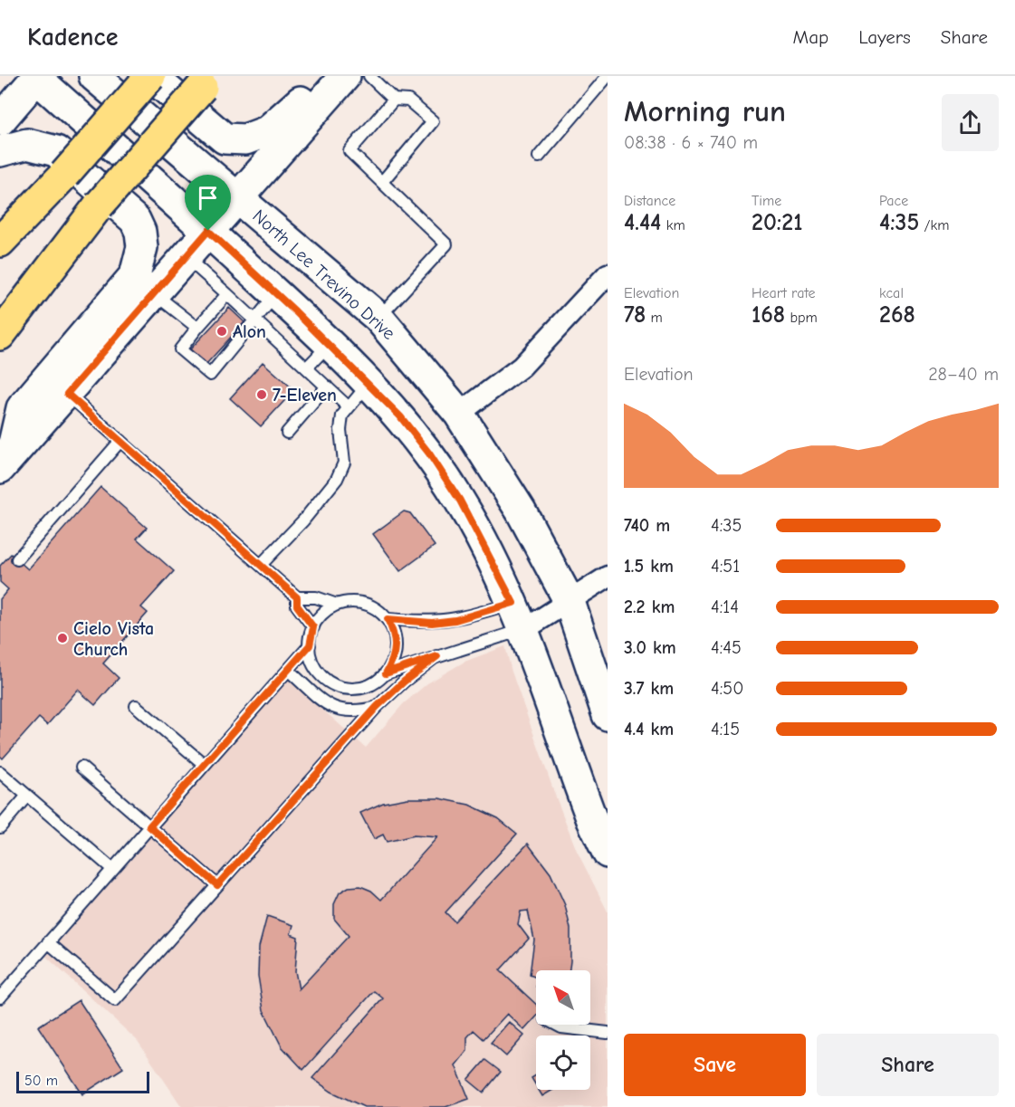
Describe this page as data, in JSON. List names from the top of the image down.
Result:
{
  "streets": {
    "main road": ["North Lee Trevino Drive"]
  },
  "places": ["Alon", "7-Eleven", "Cielo Vista Church"],
  "scale_bar": "50 m",
  "north": "top left",
  "page": {
    "header": "Kadence",
    "nav": ["Map", "Layers", "Share"],
    "heading": ["Morning run", "08:38 · 6 × 740 m"],
    "stats": [
      ["Distance", "4.44 km"],
      ["Time", "20:21"],
      ["Pace", "4:35 /km"],
      ["Elevation", "78 m"],
      ["Heart rate", "168 bpm"],
      ["kcal", "268"]
    ],
    "chart": ["Elevation", "28–40 m"],
    "list": [
      {
        "name": "740 m",
        "note": "4:35"
      },
      {
        "name": "1.5 km",
        "note": "4:51"
      },
      {
        "name": "2.2 km",
        "note": "4:14"
      },
      {
        "name": "3.0 km",
        "note": "4:45"
      },
      {
        "name": "3.7 km",
        "note": "4:50"
      },
      {
        "name": "4.4 km",
        "note": "4:15"
      }
    ],
    "buttons": ["Save", "Share"],
    "scale": "50 m"
  }
}
